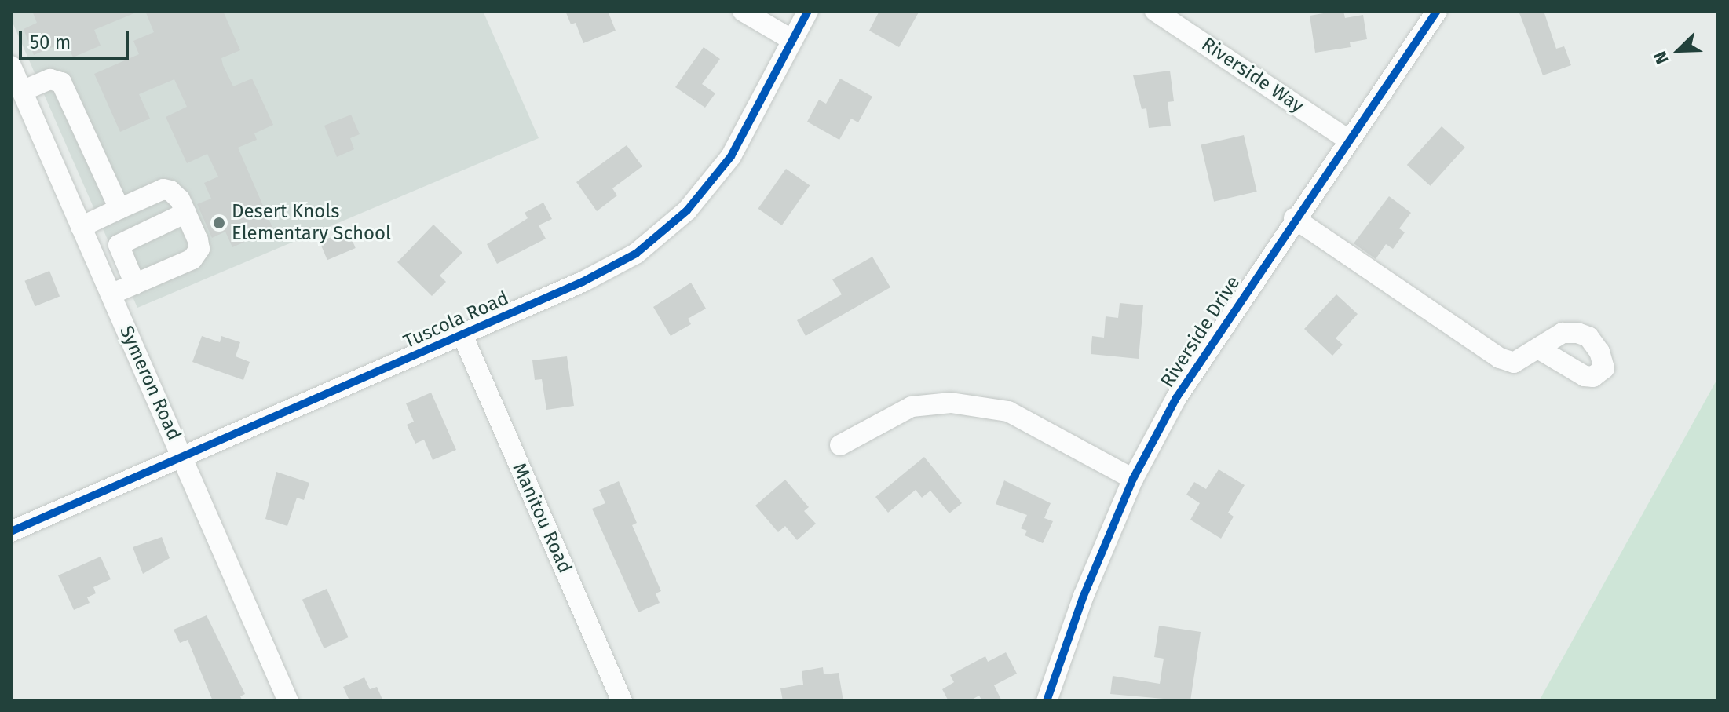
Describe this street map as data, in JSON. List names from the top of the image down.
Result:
{
  "streets": {
    "street": [
      "Riverside Way",
      "Tuscola Road",
      "Riverside Drive",
      "Symeron Road",
      "Manitou Road"
    ]
  },
  "crossings": [
    ["Riverside Way", "Riverside Drive"],
    ["Tuscola Road", "Symeron Road"],
    ["Tuscola Road", "Manitou Road"]
  ],
  "places": ["Desert Knols Elementary School"],
  "scale_bar": "50 m",
  "north": "bottom left"
}
